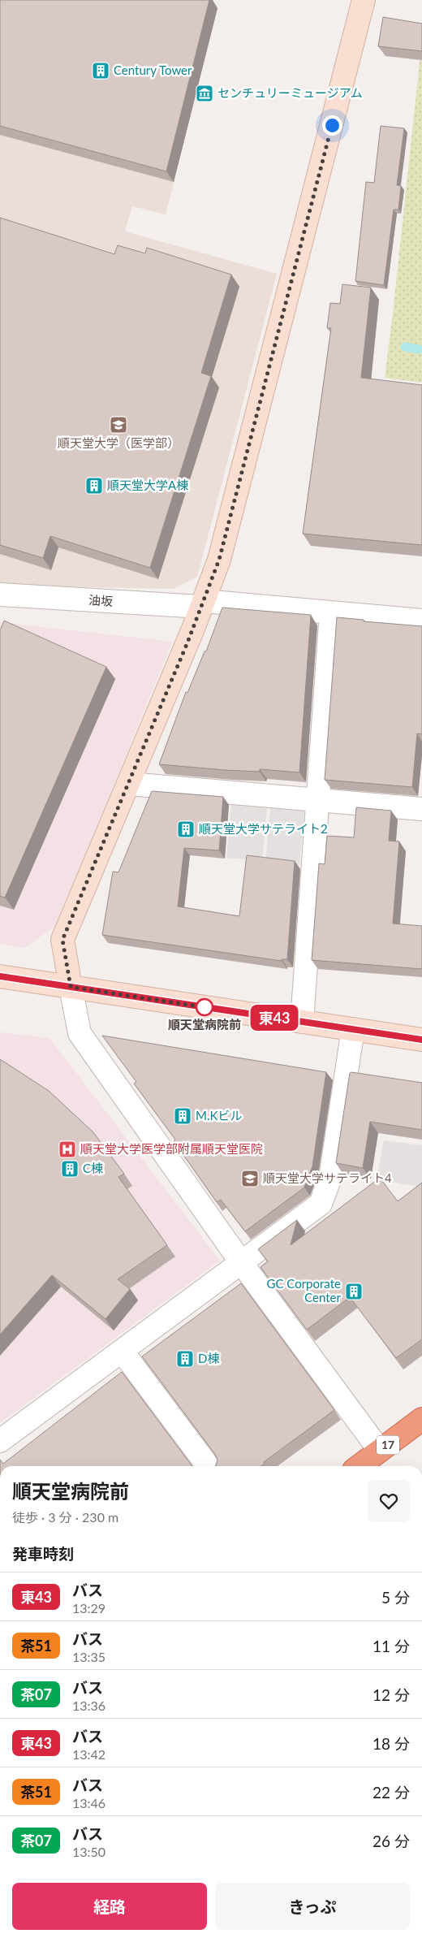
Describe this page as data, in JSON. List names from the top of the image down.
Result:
{
  "streets": {
    "highway": ["17"],
    "street": ["油坂"]
  },
  "places": {
    "building": [
      "Century Tower",
      "順天堂大学A棟",
      "順天堂大学サテライト2",
      "M.Kビル",
      "C棟",
      "GC Corporate Center",
      "D棟"
    ],
    "museum": ["センチュリーミュージアム"],
    "school or university": ["順天堂大学（医学部）", "順天堂大学サテライト4"],
    "other": ["順天堂病院前"],
    "hospital": ["順天堂大学医学部附属順天堂医院"]
  },
  "lines": ["bus line 東43"],
  "page": {
    "on_map": "東43",
    "heading": [
      ["順天堂病院前", "徒歩 · 3 分 · 230 m"],
      "発車時刻"
    ],
    "list": [
      {
        "mark": "東43",
        "name": "バス",
        "note": "13:29",
        "value": "5 分"
      },
      {
        "mark": "茶51",
        "name": "バス",
        "note": "13:35",
        "value": "11 分"
      },
      {
        "mark": "茶07",
        "name": "バス",
        "note": "13:36",
        "value": "12 分"
      },
      {
        "mark": "東43",
        "name": "バス",
        "note": "13:42",
        "value": "18 分"
      },
      {
        "mark": "茶51",
        "name": "バス",
        "note": "13:46",
        "value": "22 分"
      },
      {
        "mark": "茶07",
        "name": "バス",
        "note": "13:50",
        "value": "26 分"
      }
    ],
    "buttons": ["経路", "きっぷ"]
  }
}
